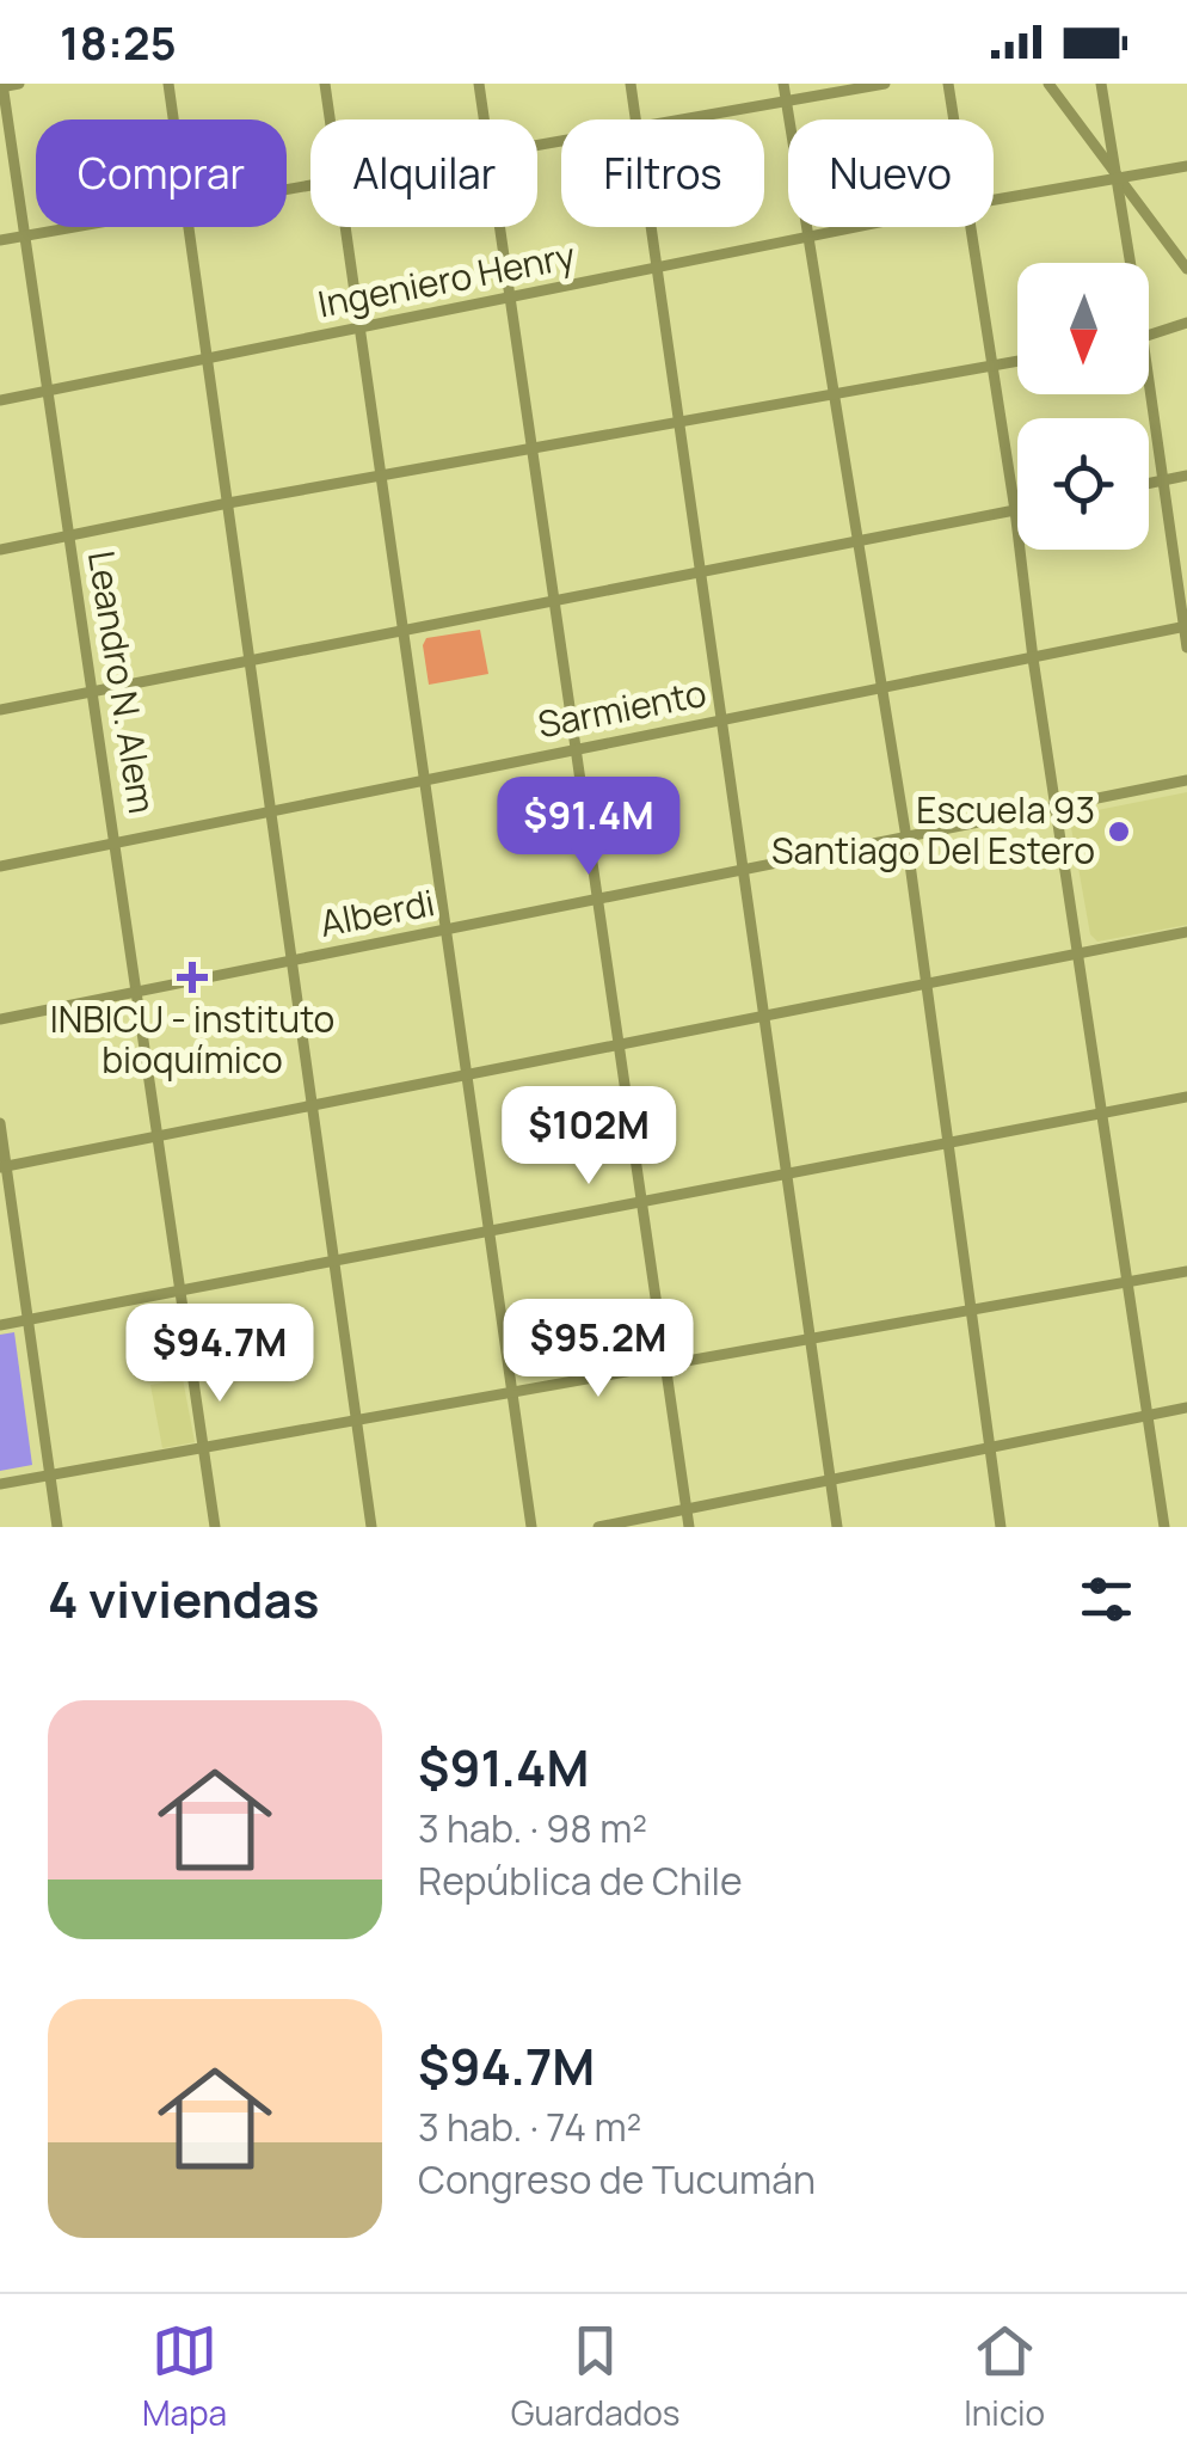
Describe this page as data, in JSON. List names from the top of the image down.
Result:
{
  "streets": {
    "street": [
      "Ingeniero Henry",
      "Leandro N. Alem",
      "Sarmiento",
      "Alberdi"
    ]
  },
  "crossings": [
    ["Ingeniero Henry", "Leandro N. Alem"],
    ["Leandro N. Alem", "Sarmiento"],
    ["Leandro N. Alem", "Alberdi"]
  ],
  "places": {
    "other": ["Escuela 93 Santiago Del Estero"],
    "health": ["INBICU - instituto bioquímico"]
  },
  "north": "bottom",
  "page": {
    "status": "18:25",
    "chip": [
      "Comprar",
      "Alquilar",
      "Filtros",
      "Nuevo"
    ],
    "price": [
      "$91.4M",
      "$102M",
      "$95.2M",
      "$94.7M"
    ],
    "heading": "4 viviendas",
    "list": [
      {
        "name": "$91.4M",
        "note": "3 hab. · 98 m² · República de Chile"
      },
      {
        "name": "$94.7M",
        "note": "3 hab. · 74 m² · Congreso de Tucumán"
      }
    ],
    "tabs": ["Mapa", "Guardados", "Inicio"]
  }
}
